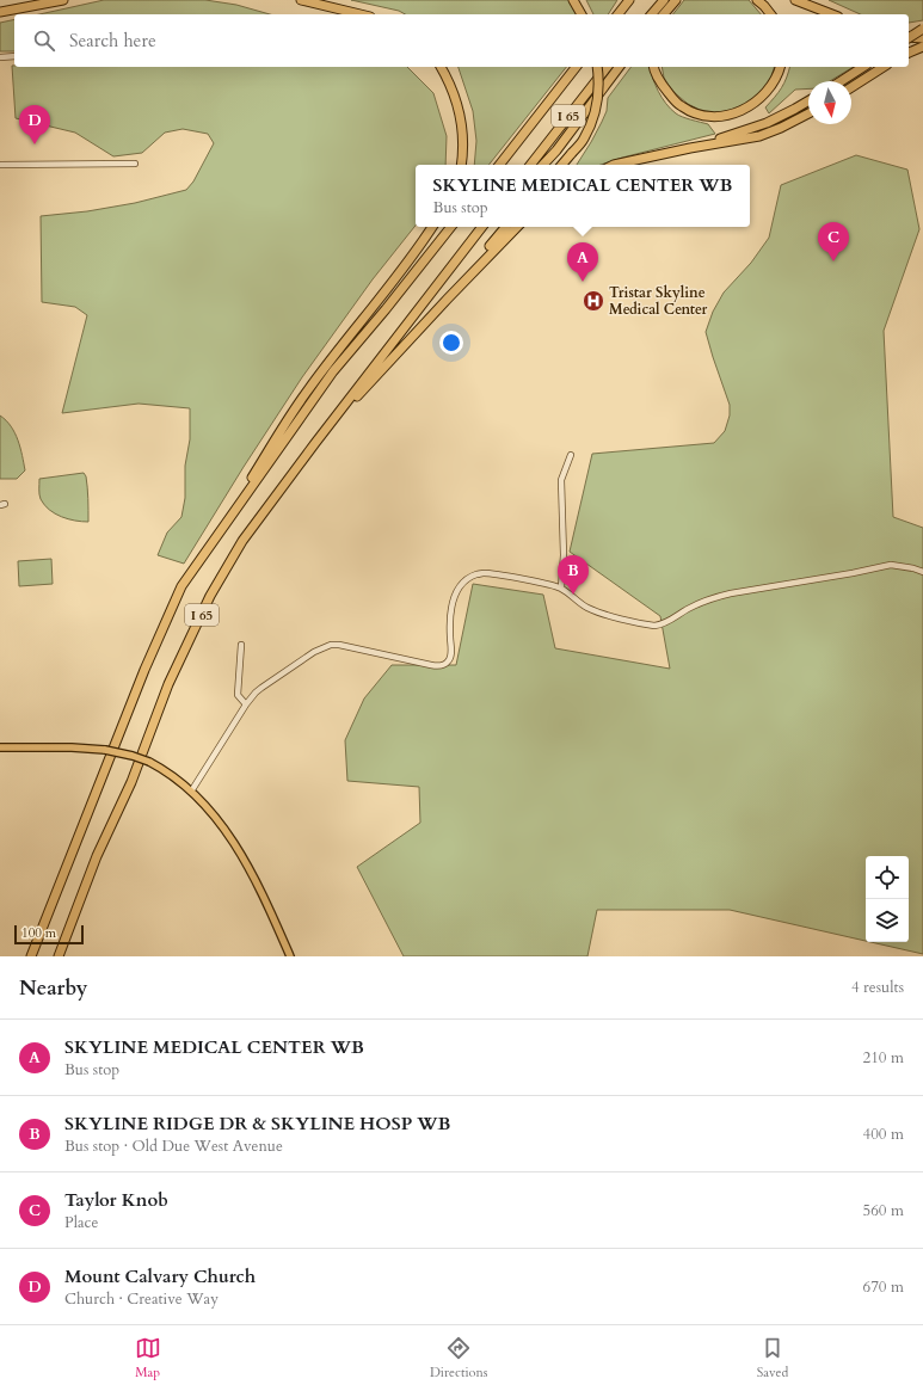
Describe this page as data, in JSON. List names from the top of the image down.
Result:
{
  "streets": {
    "highway": ["I 65"]
  },
  "places": {
    "hospital": ["Tristar Skyline Medical Center"]
  },
  "scale_bar": "100 m",
  "north": "bottom",
  "page": {
    "search": "Search here",
    "pins": [
      "D",
      "C",
      "A",
      "B"
    ],
    "popup": ["SKYLINE MEDICAL CENTER WB", "Bus stop"],
    "scale": "100 m",
    "heading": ["Nearby", "4 results"],
    "list": [
      {
        "mark": "A",
        "name": "SKYLINE MEDICAL CENTER WB",
        "note": "Bus stop",
        "value": "210 m"
      },
      {
        "mark": "B",
        "name": "SKYLINE RIDGE DR & SKYLINE HOSP WB",
        "note": "Bus stop · Old Due West Avenue",
        "value": "400 m"
      },
      {
        "mark": "C",
        "name": "Taylor Knob",
        "note": "Place",
        "value": "560 m"
      },
      {
        "mark": "D",
        "name": "Mount Calvary Church",
        "note": "Church · Creative Way",
        "value": "670 m"
      }
    ],
    "nav": ["Map", "Directions", "Saved"]
  }
}
